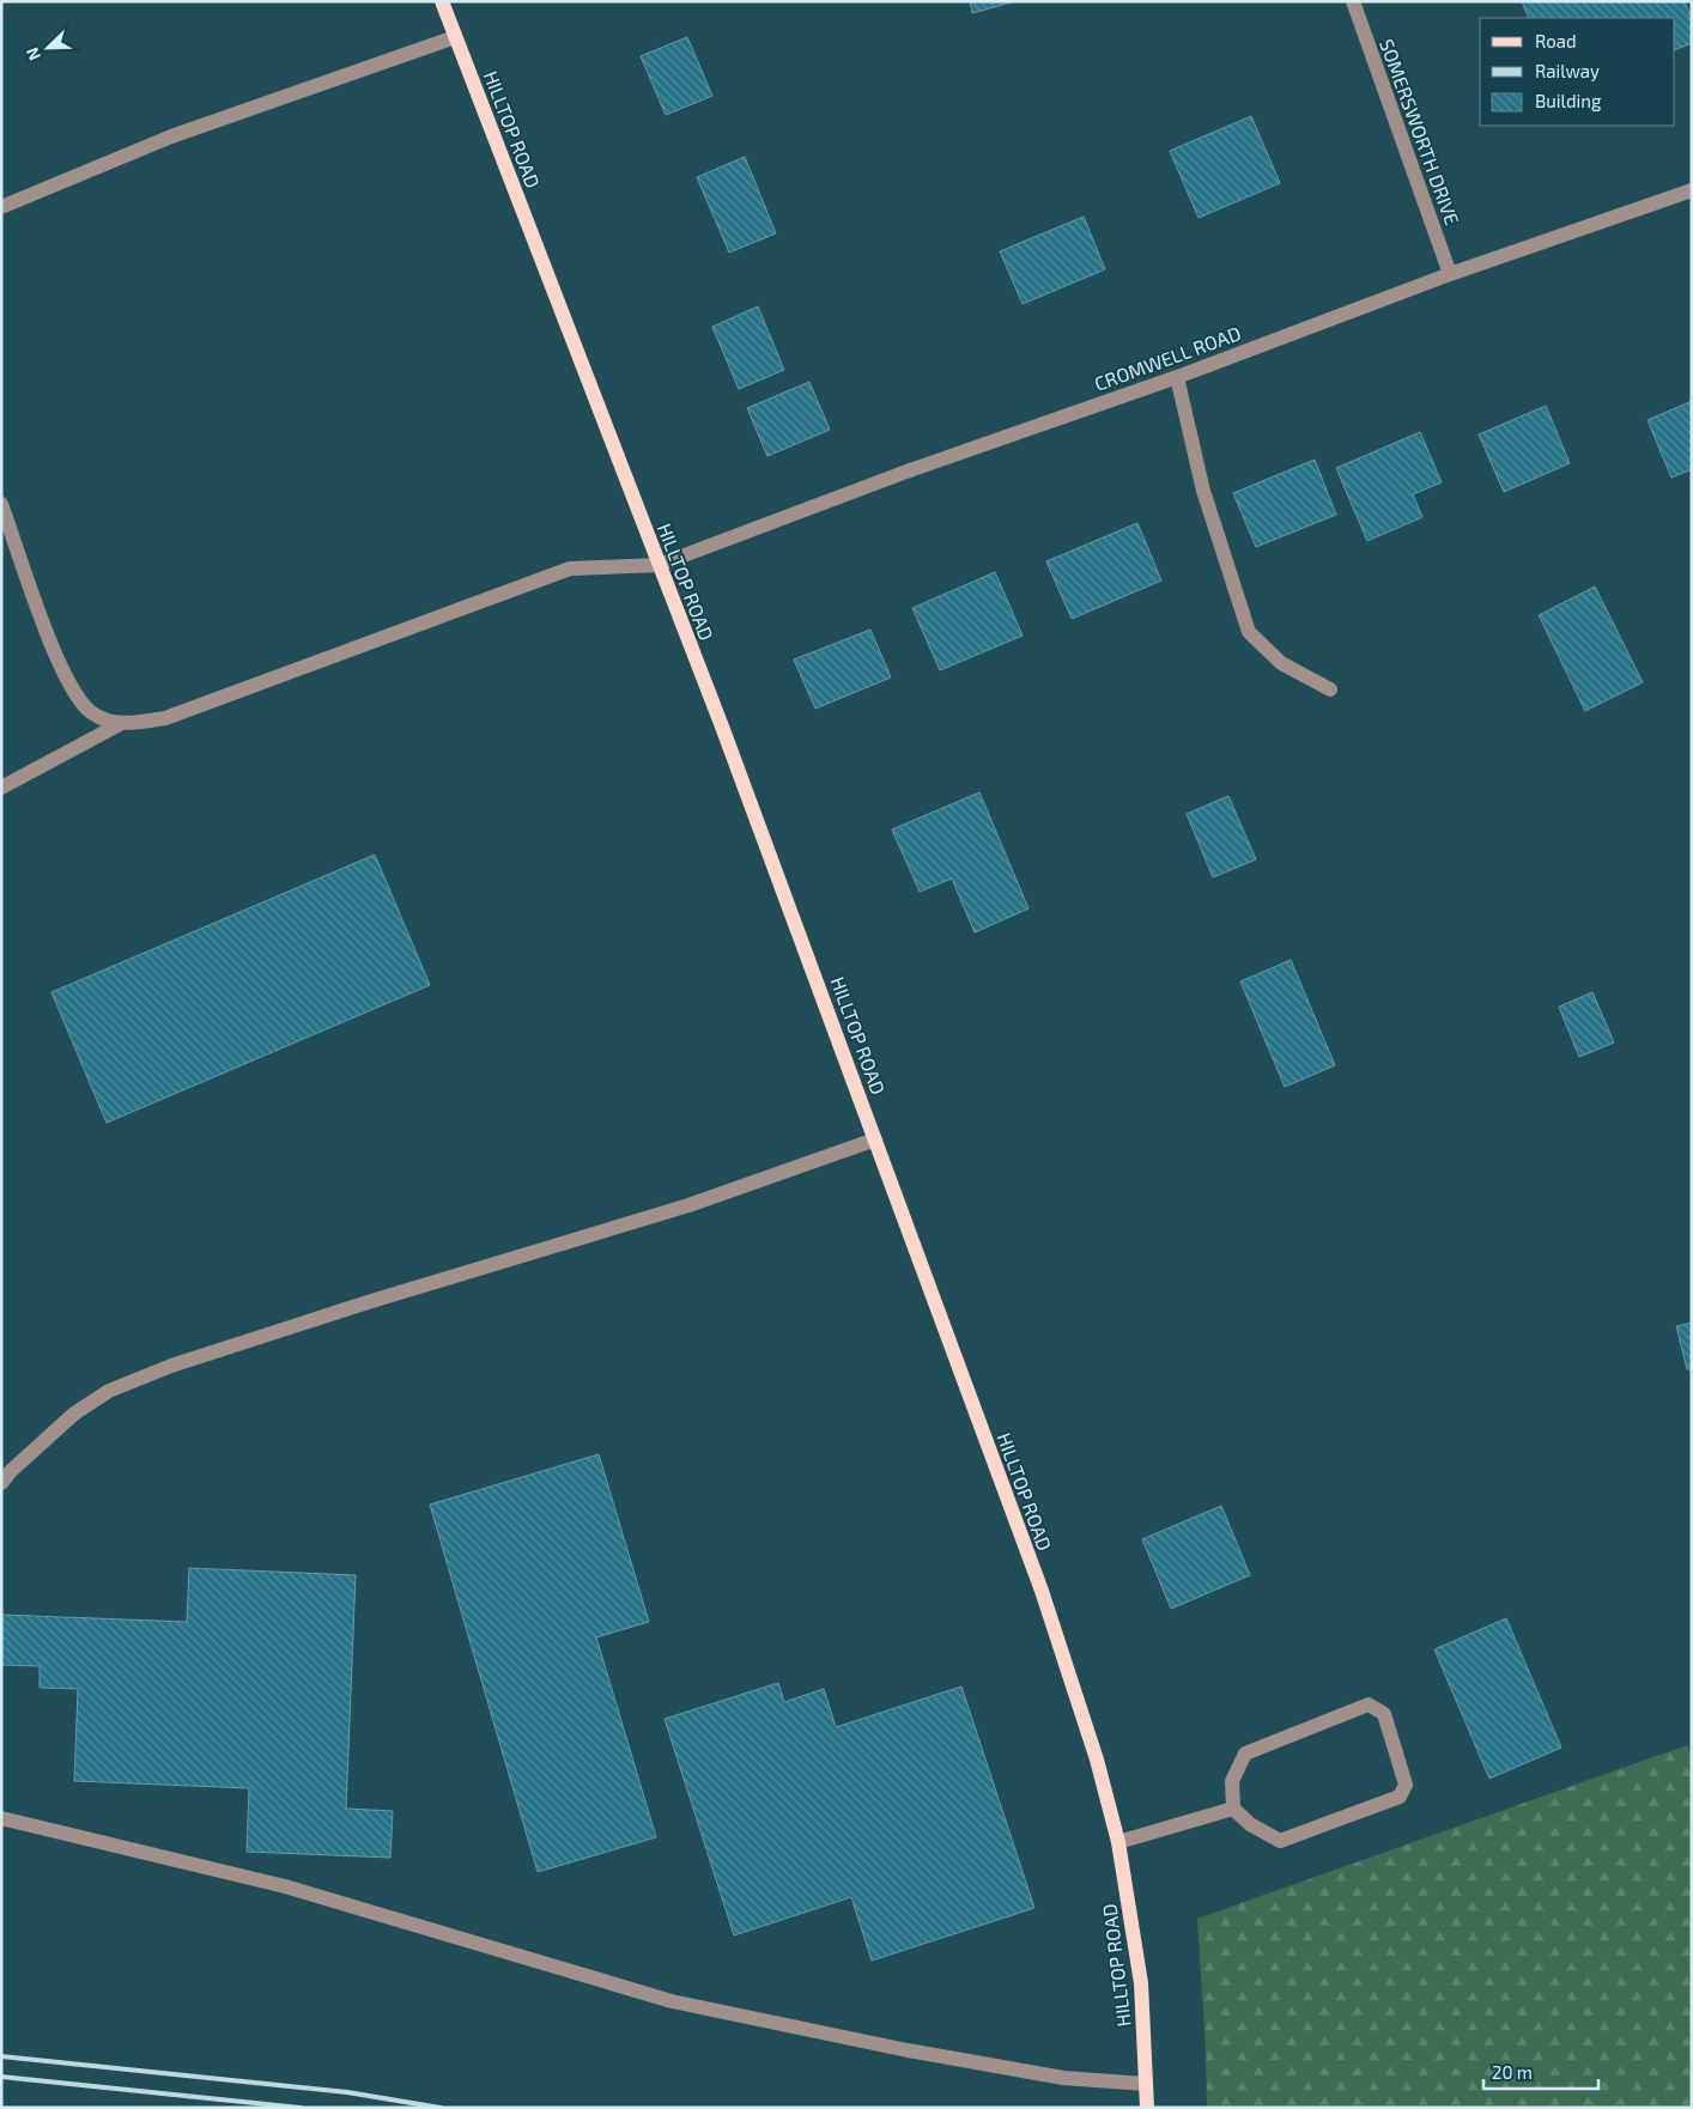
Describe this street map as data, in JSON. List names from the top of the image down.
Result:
{
  "streets": {
    "main road": ["HILLTOP ROAD"],
    "street": ["SOMERSWORTH DRIVE", "CROMWELL ROAD"]
  },
  "crossings": [
    ["HILLTOP ROAD", "CROMWELL ROAD"],
    ["SOMERSWORTH DRIVE", "CROMWELL ROAD"]
  ],
  "legend": ["Road", "Railway", "Building"],
  "scale_bar": "20 m",
  "north": "bottom left"
}
